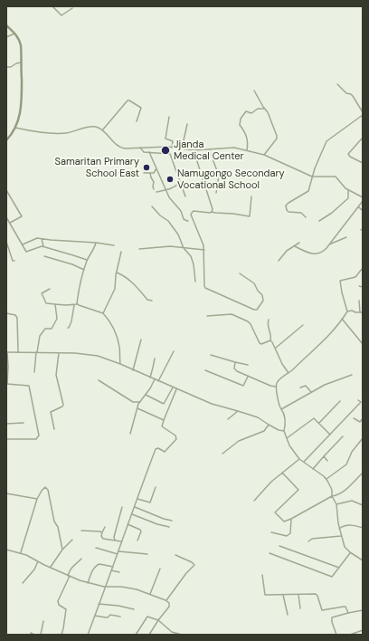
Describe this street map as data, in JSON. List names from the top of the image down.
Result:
{
  "places": ["Jjanda Medical Center", "Samaritan Primary School East", "Namugongo Secondary Vocational School"]
}
